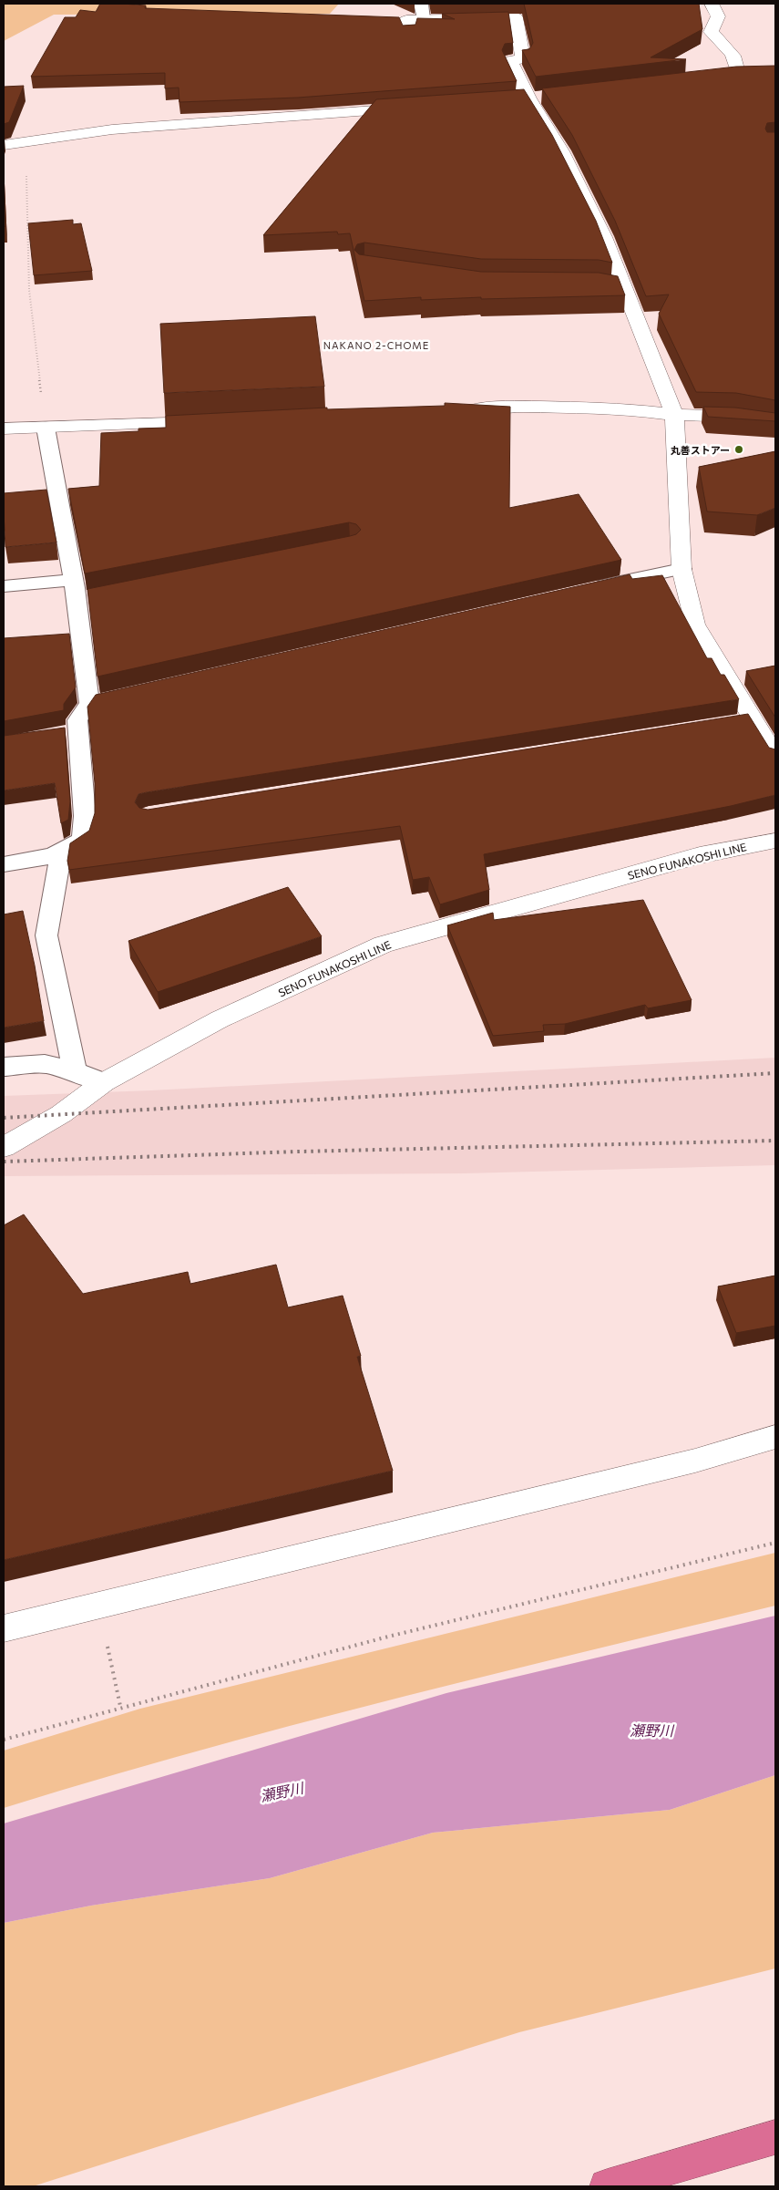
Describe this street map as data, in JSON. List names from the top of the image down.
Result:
{
  "streets": {
    "street": ["SENO FUNAKOSHI LINE"]
  },
  "districts": ["NAKANO 2-CHOME"],
  "water": ["瀬野川"],
  "places": ["丸善ストアー"]
}
